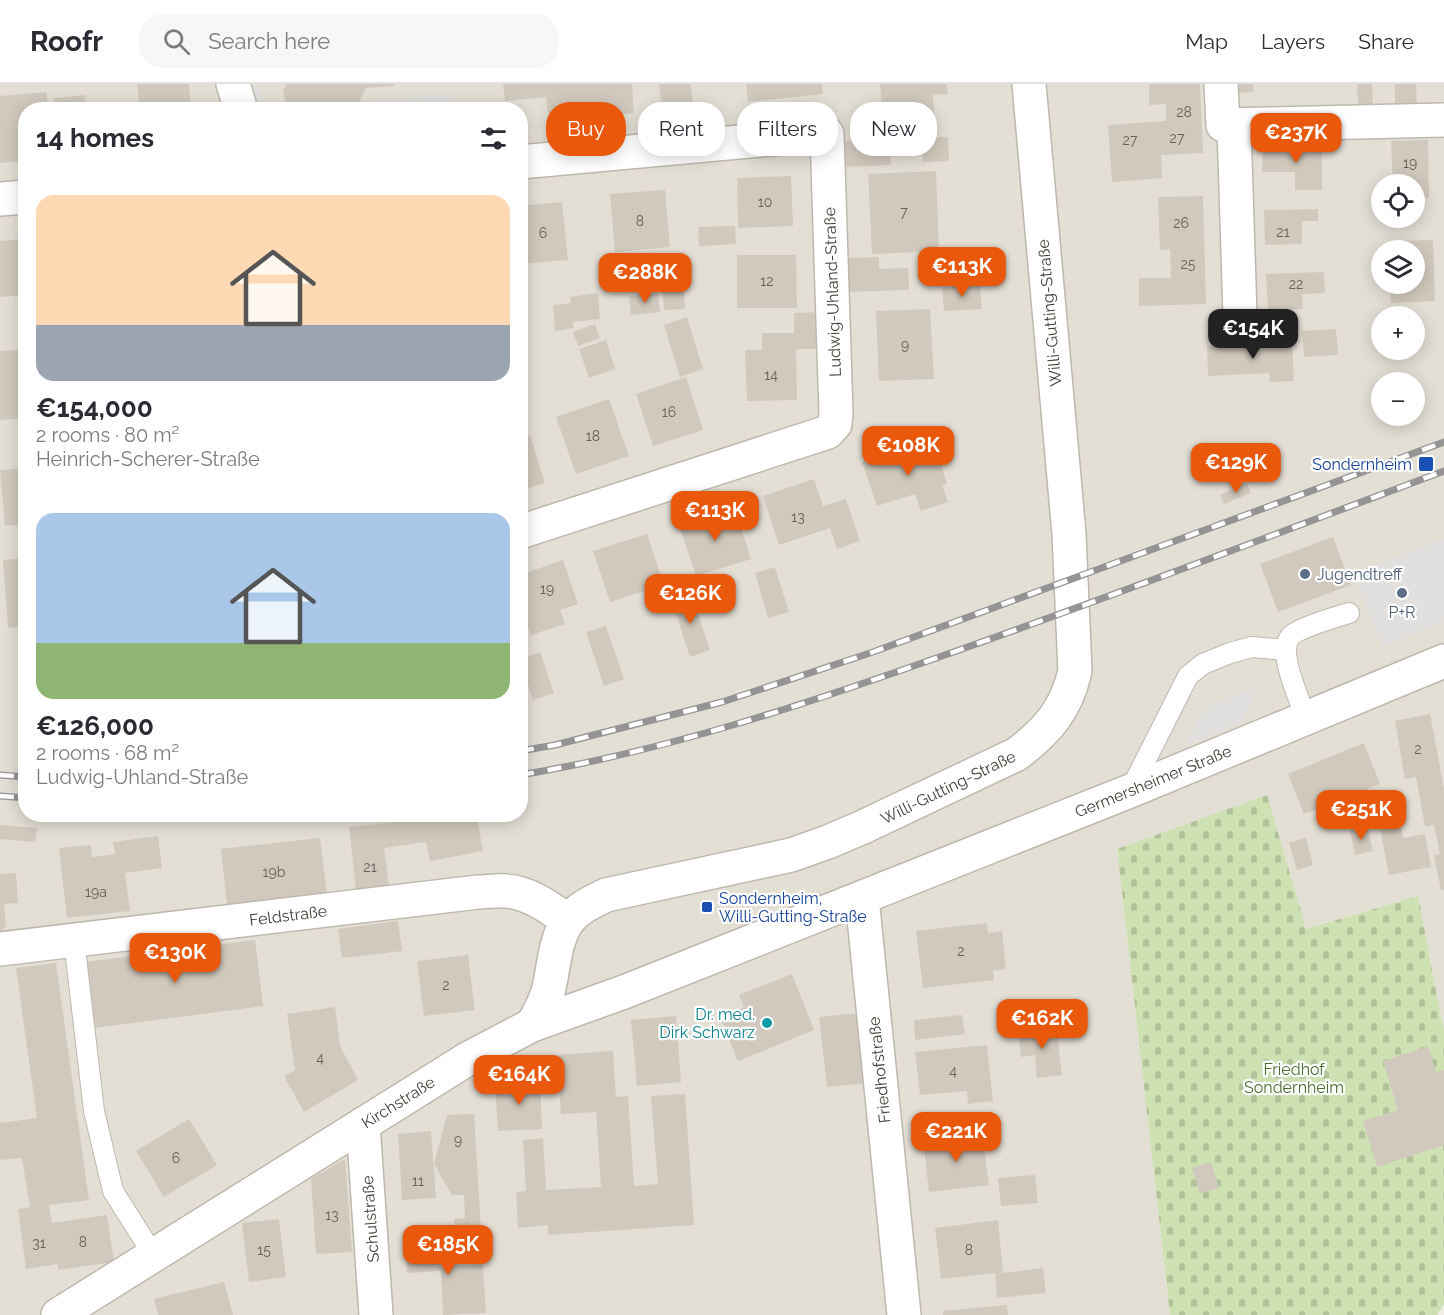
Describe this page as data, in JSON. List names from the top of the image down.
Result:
{
  "streets": {
    "street": [
      "Ludwig-Uhland-Straße",
      "Willi-Gutting-Straße",
      "Germersheimer Straße",
      "Feldstraße",
      "Friedhofstraße",
      "Kirchstraße",
      "Schulstraße"
    ]
  },
  "crossings": [
    ["Willi-Gutting-Straße", "Feldstraße"],
    ["Willi-Gutting-Straße", "Kirchstraße"],
    ["Germersheimer Straße", "Friedhofstraße"],
    ["Germersheimer Straße", "Kirchstraße"],
    ["Friedhofstraße", "Kirchstraße"],
    ["Kirchstraße", "Schulstraße"]
  ],
  "parks": ["Friedhof Sondernheim"],
  "places": {
    "transit": ["Sondernheim", "Sondernheim, Willi-Gutting-Straße"],
    "other": ["Jugendtreff", "P+R", "Dr. med. Dirk Schwarz"]
  },
  "house_numbers": [
    "28",
    "27",
    "27",
    "19",
    "10",
    "7",
    "8",
    "26",
    "21",
    "6",
    "25",
    "12",
    "22",
    "9",
    "14",
    "16",
    "18",
    "13",
    "19",
    "2",
    "21",
    "19b",
    "19a",
    "2",
    "2",
    "4",
    "4",
    "9",
    "6",
    "11",
    "13",
    "8",
    "31",
    "15",
    "8"
  ],
  "page": {
    "header": "Roofr",
    "search": "Search here",
    "nav": ["Map", "Layers", "Share"],
    "chip": [
      "Buy",
      "Rent",
      "Filters",
      "New"
    ],
    "heading": "14 homes",
    "price": [
      "€237K",
      "€113K",
      "€288K",
      "€154K",
      "€108K",
      "€129K",
      "€113K",
      "€126K",
      "€251K",
      "€130K",
      "€162K",
      "€164K",
      "€221K",
      "€185K"
    ],
    "map_buttons": ["+", "−"],
    "list": [
      {
        "name": "€154,000",
        "note": "2 rooms · 80 m² · Heinrich-Scherer-Straße"
      },
      {
        "name": "€126,000",
        "note": "2 rooms · 68 m² · Ludwig-Uhland-Straße"
      }
    ]
  }
}
